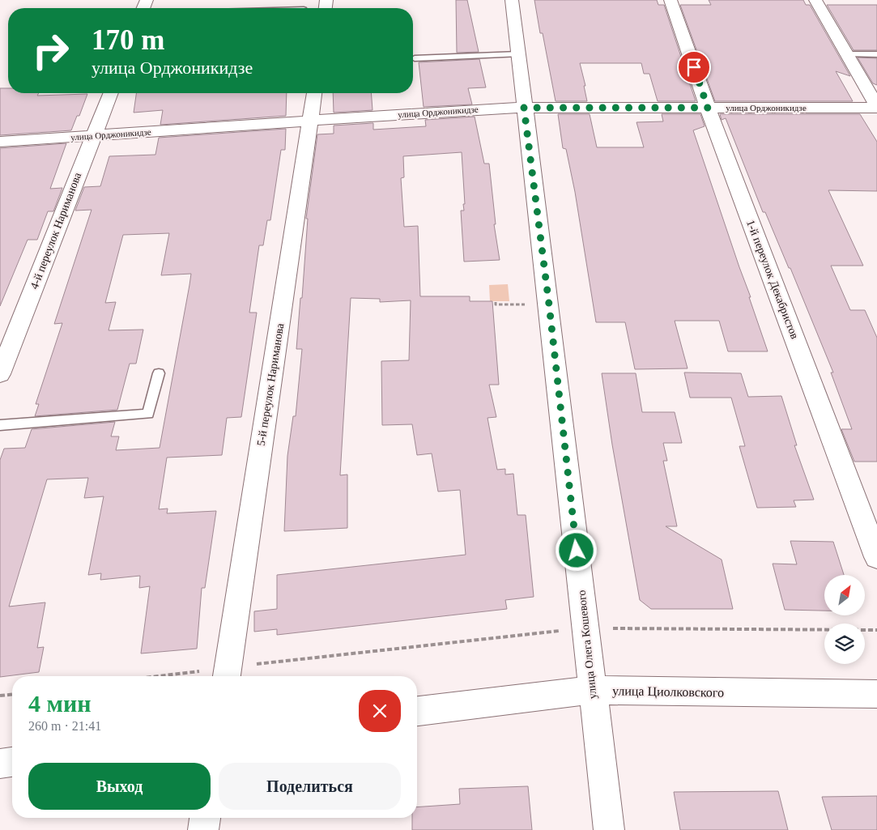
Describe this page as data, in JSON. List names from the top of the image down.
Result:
{
  "streets": {
    "street": [
      "улица Орджоникидзе",
      "4-й переулок Нариманова",
      "1-й переулок Декабристов",
      "5-й переулок Нариманова",
      "улица Олега Кошевого",
      "улица Циолковского"
    ]
  },
  "crossings": [
    ["улица Орджоникидзе", "4-й переулок Нариманова"],
    ["улица Орджоникидзе", "1-й переулок Декабристов"],
    ["улица Орджоникидзе", "5-й переулок Нариманова"],
    ["улица Орджоникидзе", "улица Олега Кошевого"],
    ["улица Олега Кошевого", "улица Циолковского"]
  ],
  "north": "top right",
  "page": {
    "turn": ["170 m", "улица Орджоникидзе"],
    "heading": ["4 мин", "260 m · 21:41"],
    "buttons": ["Выход", "Поделиться"]
  }
}
